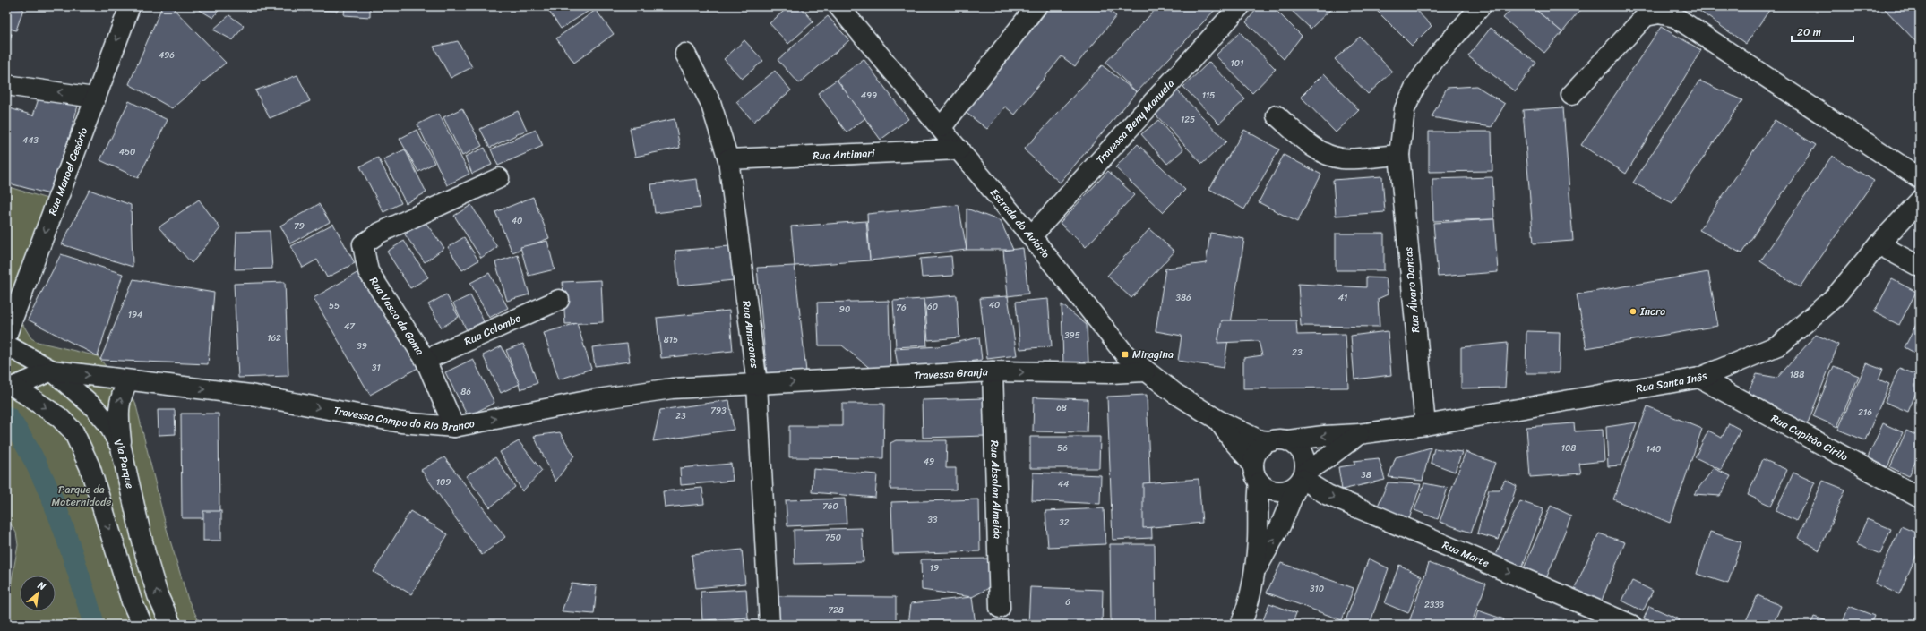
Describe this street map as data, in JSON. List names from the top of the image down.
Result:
{
  "streets": {
    "street": [
      "Travessa Beny Manuela",
      "Rua Antimari",
      "Rua Manoel Cesário",
      "Estrada do Aviário",
      "Rua Álvaro Dantas",
      "Rua Vasco da Gama",
      "Rua Colombo",
      "Rua Amazonas",
      "Travessa Granja",
      "Rua Santa Inês",
      "Travessa Campo do Rio Branco",
      "Rua Capitão Cirilo",
      "Via Parque",
      "Rua Absolon Almeida",
      "Rua Marte"
    ]
  },
  "crossings": [
    ["Travessa Beny Manuela", "Estrada do Aviário"],
    ["Rua Antimari", "Estrada do Aviário"],
    ["Rua Antimari", "Rua Amazonas"],
    ["Rua Manoel Cesário", "Via Parque"],
    ["Estrada do Aviário", "Travessa Granja"],
    ["Estrada do Aviário", "Rua Santa Inês"],
    ["Estrada do Aviário", "Rua Marte"],
    ["Rua Álvaro Dantas", "Rua Santa Inês"],
    ["Rua Vasco da Gama", "Rua Colombo"],
    ["Rua Vasco da Gama", "Travessa Campo do Rio Branco"],
    ["Rua Amazonas", "Travessa Granja"],
    ["Rua Amazonas", "Travessa Campo do Rio Branco"],
    ["Travessa Granja", "Travessa Campo do Rio Branco"],
    ["Travessa Granja", "Rua Absolon Almeida"],
    ["Rua Santa Inês", "Rua Capitão Cirilo"],
    ["Rua Santa Inês", "Rua Marte"],
    ["Travessa Campo do Rio Branco", "Via Parque"]
  ],
  "one_way": [
    "Rua Manoel Cesário",
    "Travessa Granja",
    "Travessa Campo do Rio Branco",
    "Rua Marte"
  ],
  "parks": ["Parque da Maternidade"],
  "places": {
    "other": ["Incra"],
    "transit": ["Miragina"]
  },
  "house_numbers": [
    "496",
    "101",
    "499",
    "115",
    "125",
    "443",
    "450",
    "40",
    "79",
    "386",
    "41",
    "40",
    "55",
    "60",
    "76",
    "90",
    "194",
    "47",
    "395",
    "162",
    "815",
    "39",
    "23",
    "31",
    "188",
    "86",
    "68",
    "793",
    "216",
    "23",
    "56",
    "108",
    "140",
    "49",
    "38",
    "109",
    "44",
    "760",
    "33",
    "32",
    "750",
    "19",
    "310",
    "6",
    "2333",
    "728"
  ],
  "scale_bar": "20 m",
  "north": "top right"
}
